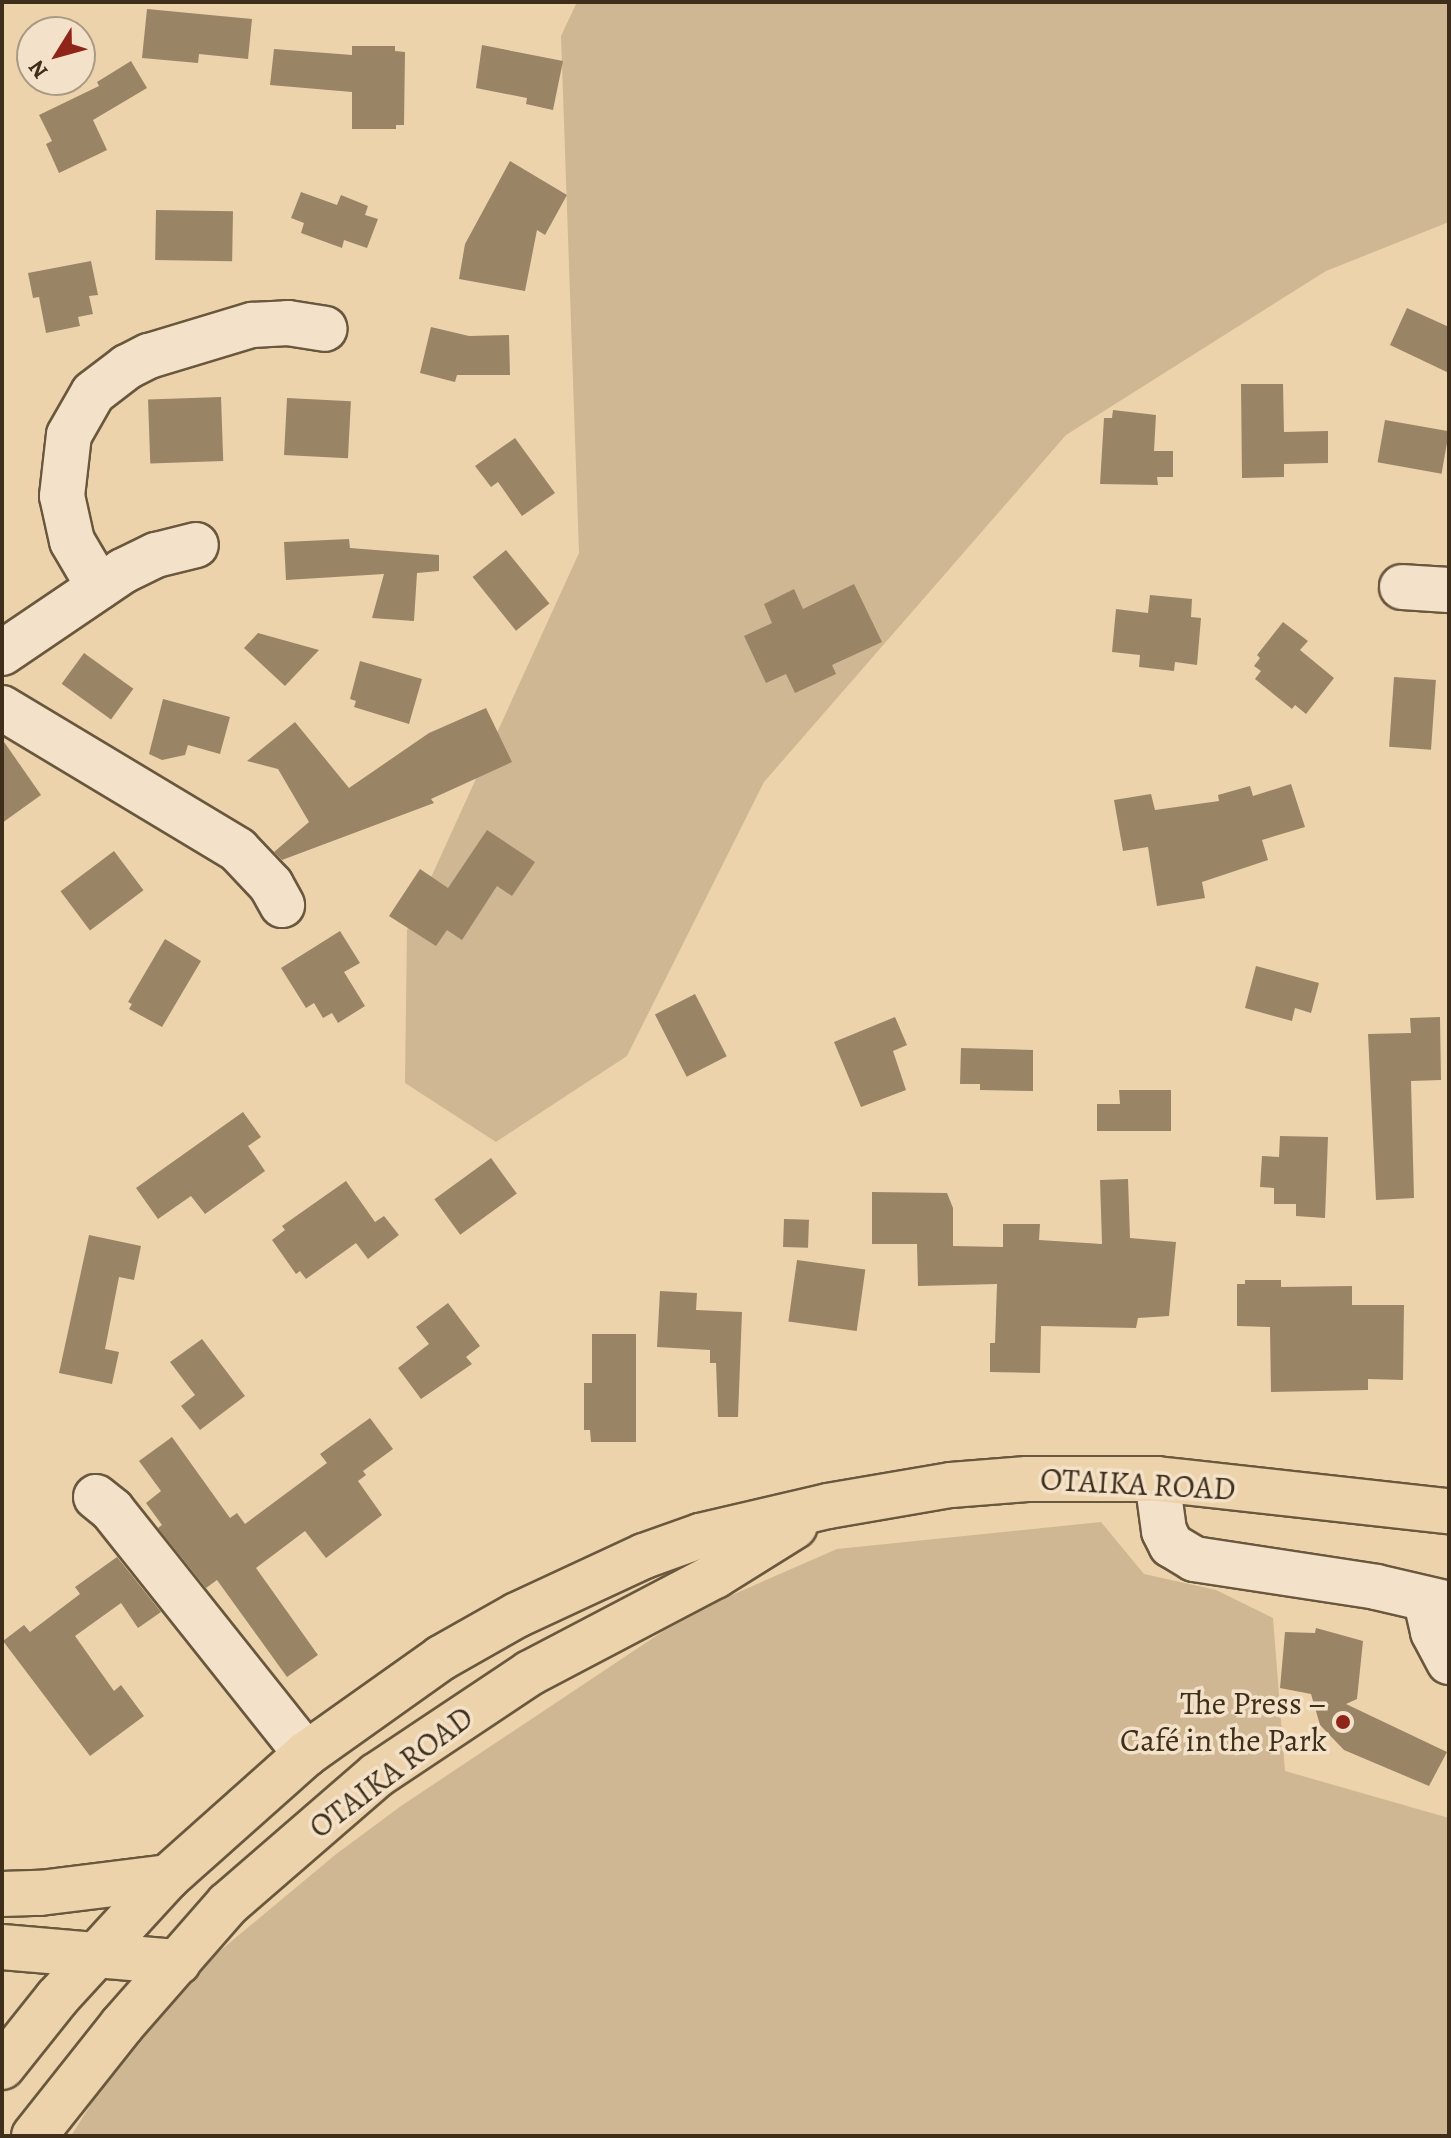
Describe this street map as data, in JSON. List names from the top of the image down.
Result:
{
  "streets": {
    "main road": ["OTAIKA ROAD"]
  },
  "places": ["The Press – Café in the Park"],
  "north": "bottom left"
}
